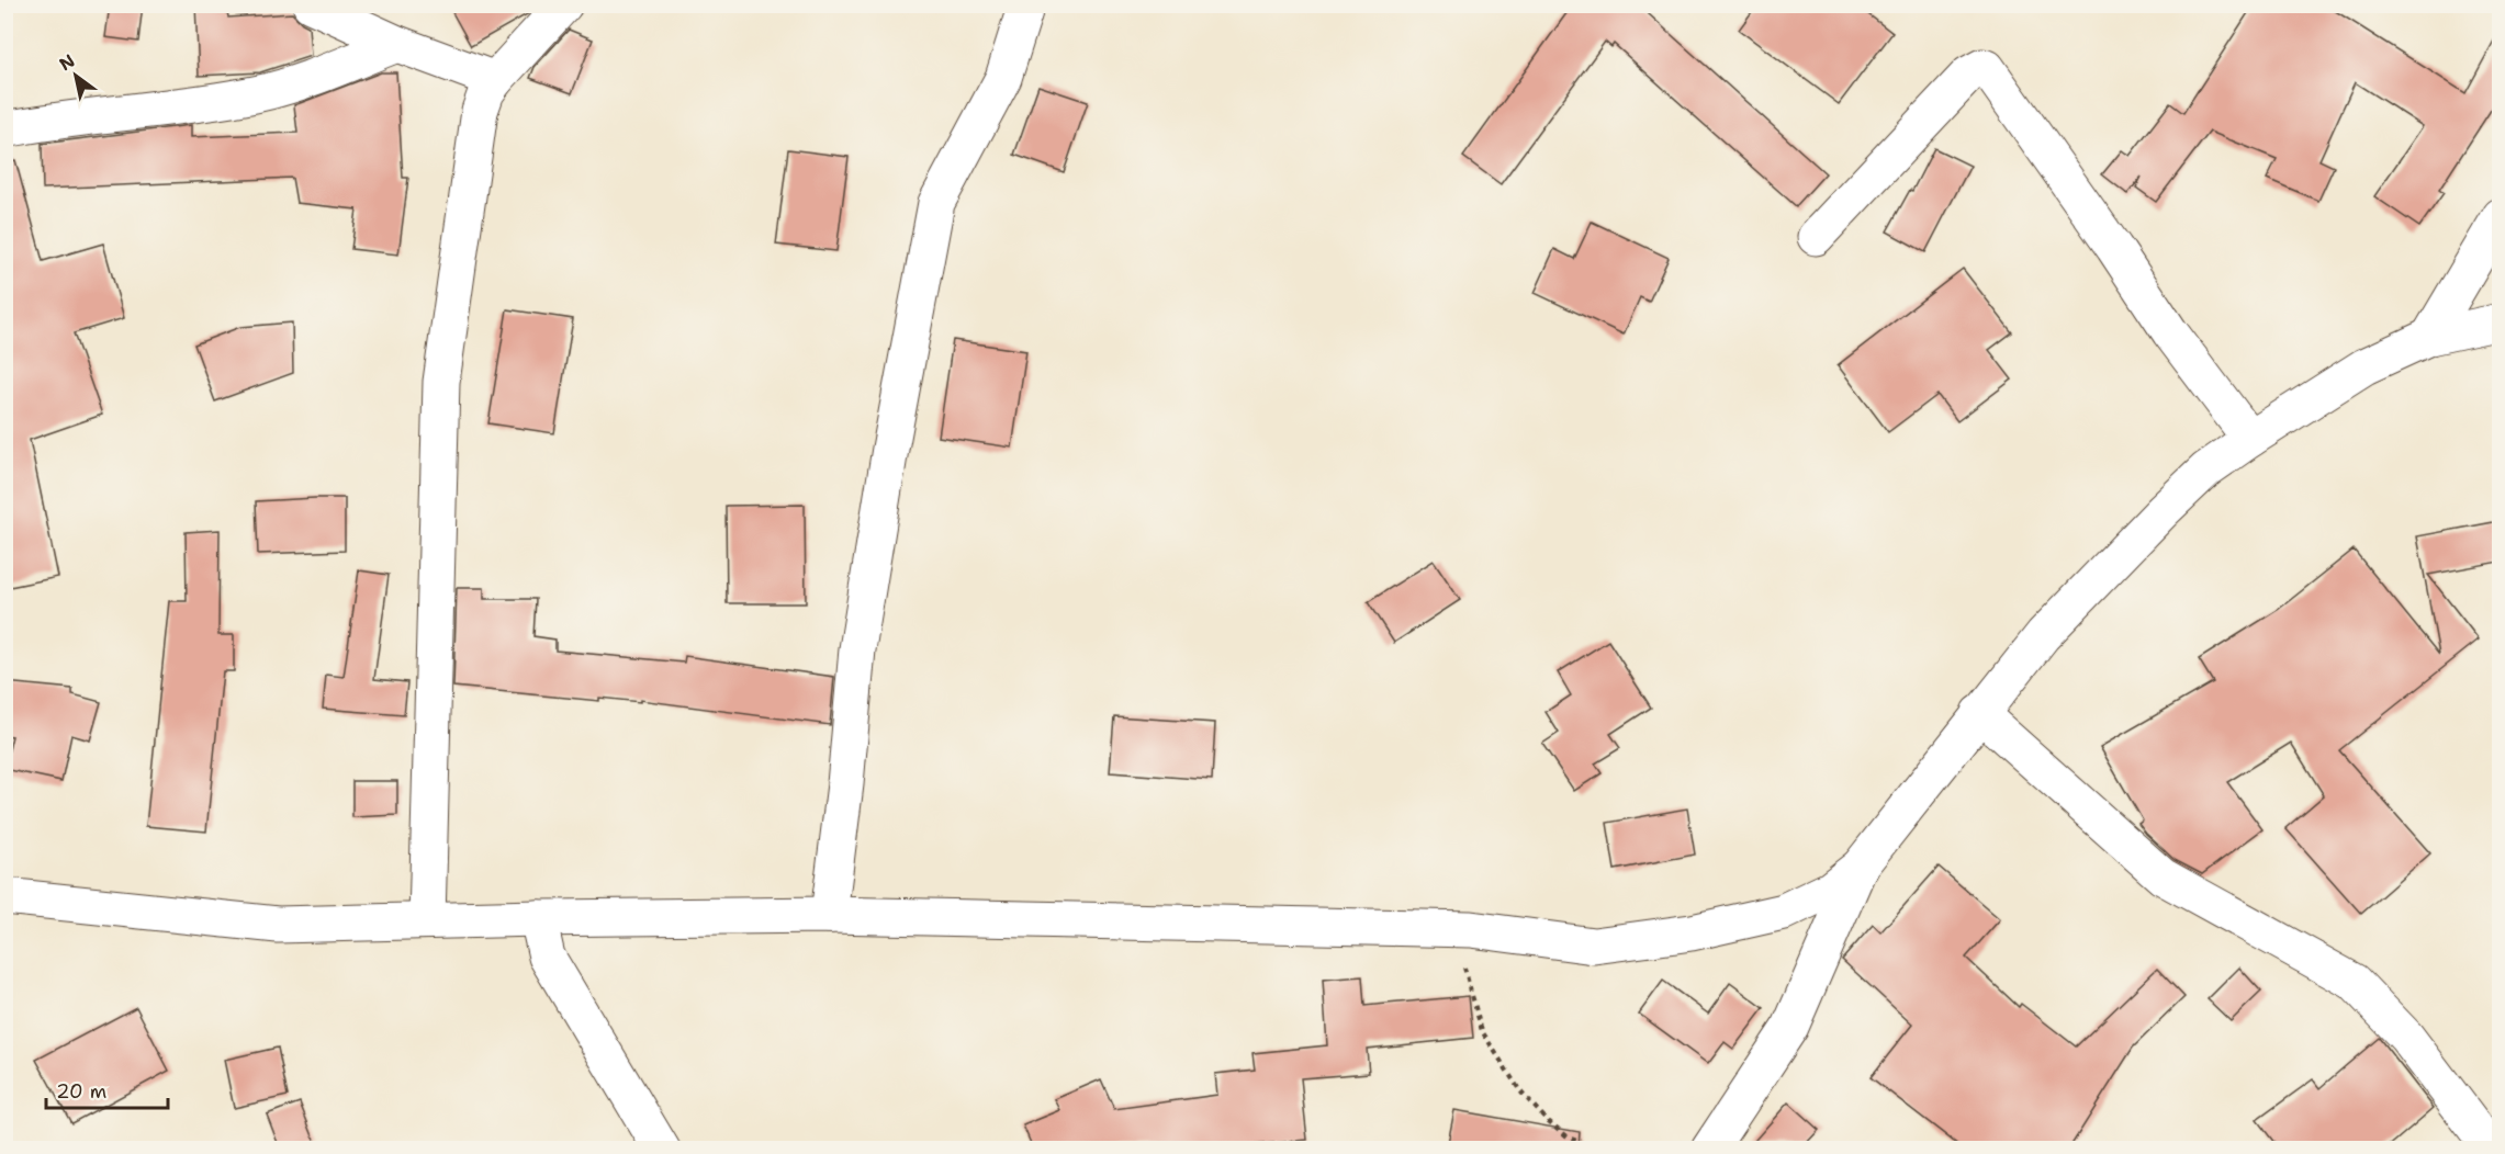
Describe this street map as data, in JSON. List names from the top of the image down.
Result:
{
  "scale_bar": "20 m",
  "north": "top left"
}
